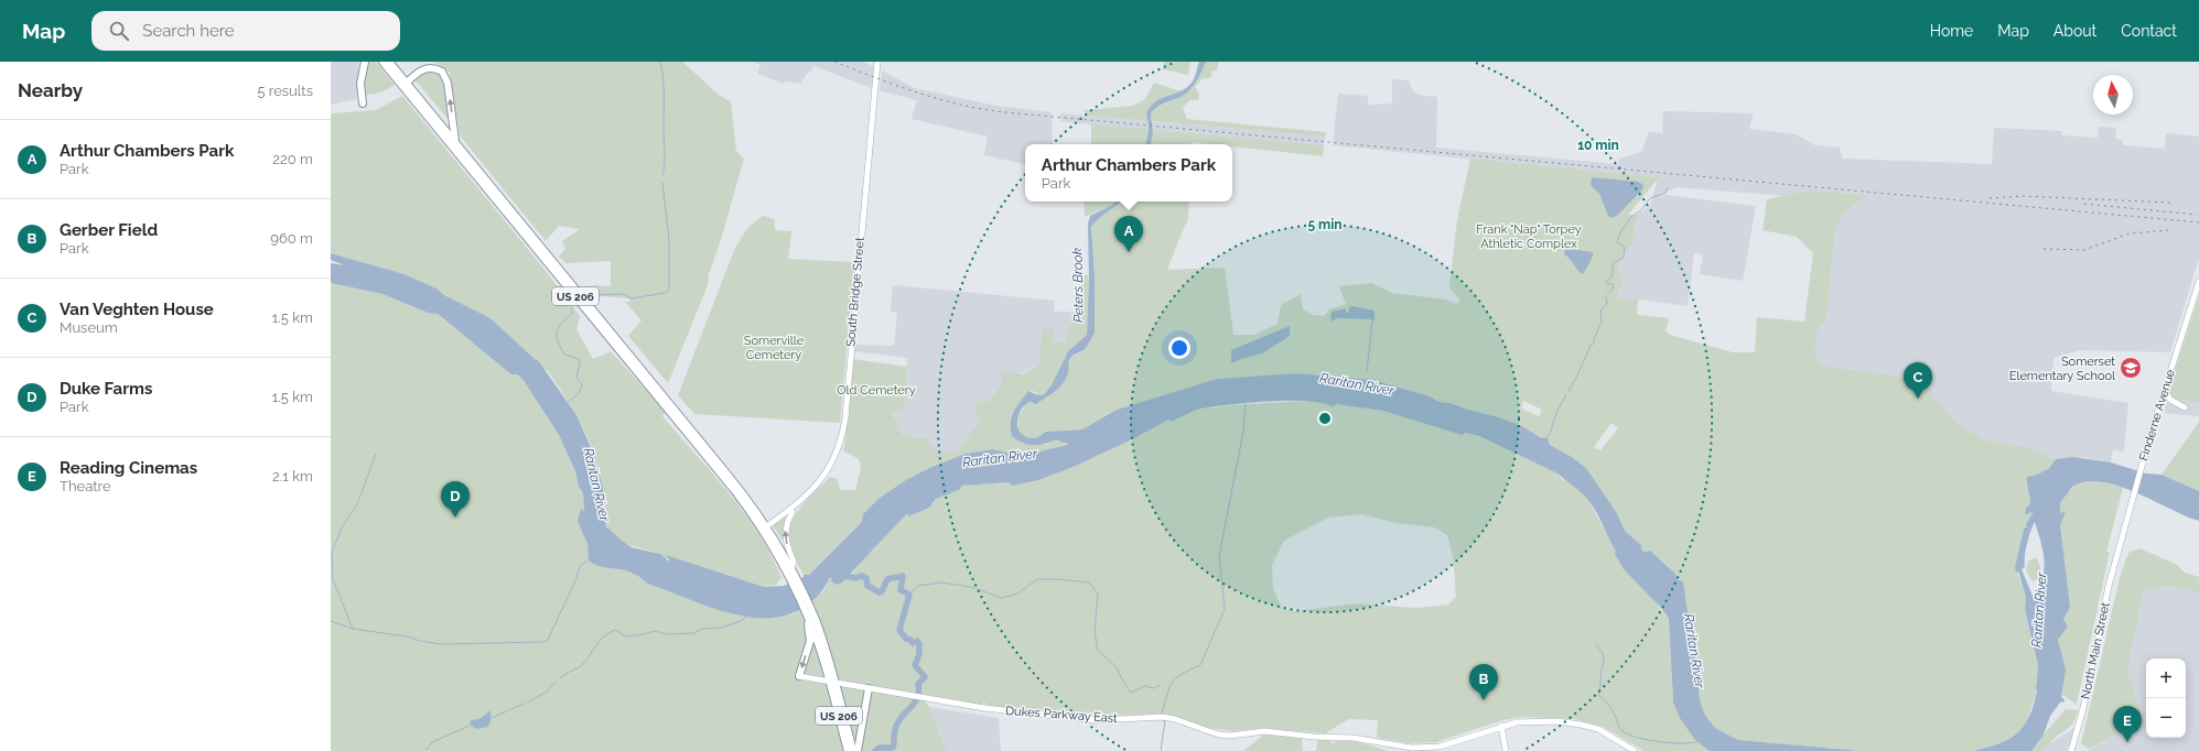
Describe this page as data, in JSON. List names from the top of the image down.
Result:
{
  "streets": {
    "highway": ["US 206"],
    "street": [
      "South Bridge Street",
      "Finderne Avenue",
      "North Main Street",
      "Dukes Parkway East"
    ]
  },
  "crossings": [
    ["South Bridge Street", "US 206"],
    ["US 206", "Dukes Parkway East"],
    ["Finderne Avenue", "North Main Street"]
  ],
  "water": ["Peters Brook", "Raritan River"],
  "parks": ["Frank \"Nap\" Torpey Athletic Complex", "Somerville Cemetery", "Old Cemetery"],
  "places": {
    "school or university": ["Somerset Elementary School"]
  },
  "north": "top",
  "page": {
    "header": "Map",
    "search": "Search here",
    "nav": [
      "Home",
      "Map",
      "About",
      "Contact"
    ],
    "heading": ["Nearby", "5 results"],
    "list": [
      {
        "mark": "A",
        "name": "Arthur Chambers Park",
        "note": "Park",
        "value": "220 m"
      },
      {
        "mark": "B",
        "name": "Gerber Field",
        "note": "Park",
        "value": "960 m"
      },
      {
        "mark": "C",
        "name": "Van Veghten House",
        "note": "Museum",
        "value": "1.5 km"
      },
      {
        "mark": "D",
        "name": "Duke Farms",
        "note": "Park",
        "value": "1.5 km"
      },
      {
        "mark": "E",
        "name": "Reading Cinemas",
        "note": "Theatre",
        "value": "2.1 km"
      }
    ],
    "popup": ["Arthur Chambers Park", "Park"],
    "pins": [
      "A",
      "C",
      "D",
      "B",
      "E"
    ],
    "map_buttons": ["+", "−"]
  },
  "rings": ["10 min", "5 min"]
}
